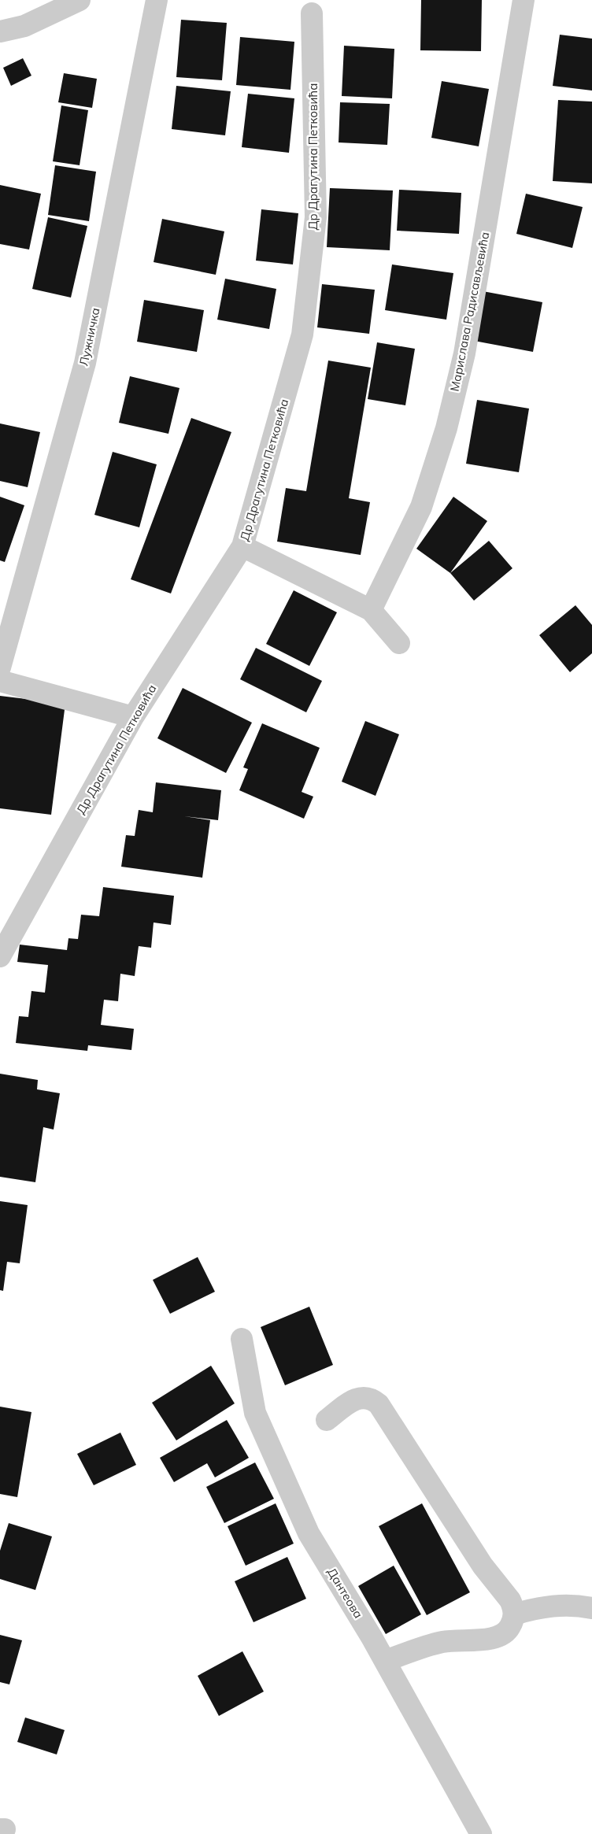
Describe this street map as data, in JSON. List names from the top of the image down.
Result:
{
  "streets": {
    "street": [
      "Др Драгутина Петковића",
      "Марислава Радисављевића",
      "Лужничка",
      "Дантеова"
    ]
  }
}
